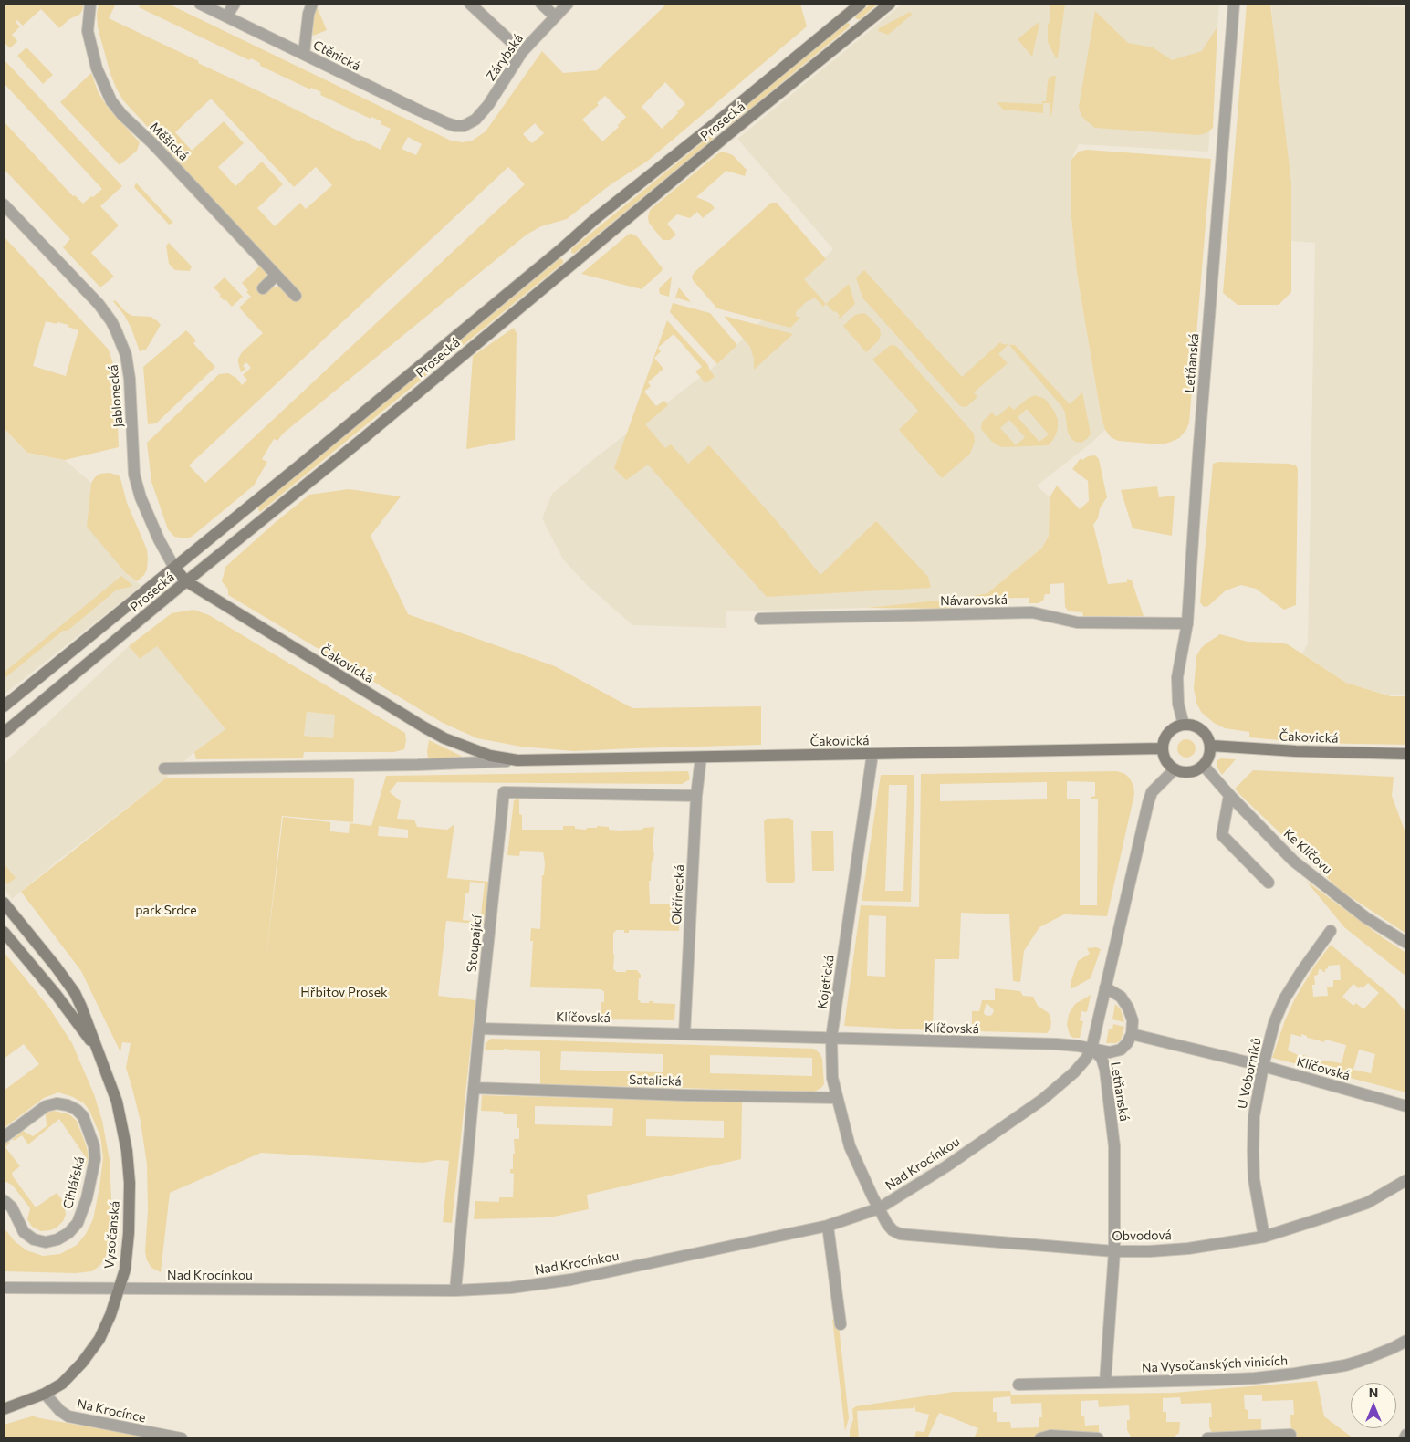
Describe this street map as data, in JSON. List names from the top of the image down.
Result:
{
  "streets": {
    "main road": ["Prosecká", "Čakovická", "Vysočanská"],
    "street": [
      "Ctěnická",
      "Zárybská",
      "Měšická",
      "Letňanská",
      "Jablonecká",
      "Návarovská",
      "Ke Klíčovu",
      "Okřínecká",
      "Stoupající",
      "Kojetická",
      "Klíčovská",
      "U Voborníků",
      "Satalická",
      "Nad Krocínkou",
      "Cihlářská",
      "Obvodová",
      "Na Vysočanských vinicích",
      "Na Krocínce"
    ]
  },
  "crossings": [
    ["Ctěnická", "Zárybská"],
    ["Prosecká", "Jablonecká"],
    ["Prosecká", "Čakovická"],
    ["Letňanská", "Návarovská"],
    ["Letňanská", "Čakovická"],
    ["Letňanská", "Ke Klíčovu"],
    ["Letňanská", "Klíčovská"],
    ["Letňanská", "Nad Krocínkou"],
    ["Letňanská", "Obvodová"],
    ["Letňanská", "Na Vysočanských vinicích"],
    ["Jablonecká", "Čakovická"],
    ["Čakovická", "Ke Klíčovu"],
    ["Čakovická", "Okřínecká"],
    ["Čakovická", "Kojetická"],
    ["Okřínecká", "Stoupající"],
    ["Okřínecká", "Klíčovská"],
    ["Stoupající", "Klíčovská"],
    ["Stoupající", "Satalická"],
    ["Stoupající", "Nad Krocínkou"],
    ["Kojetická", "Klíčovská"],
    ["Kojetická", "Satalická"],
    ["Kojetická", "Nad Krocínkou"],
    ["Kojetická", "Obvodová"],
    ["Klíčovská", "U Voborníků"],
    ["Klíčovská", "Nad Krocínkou"],
    ["U Voborníků", "Obvodová"],
    ["Nad Krocínkou", "Vysočanská"],
    ["Nad Krocínkou", "Obvodová"],
    ["Vysočanská", "Na Krocínce"]
  ],
  "parks": ["park Srdce", "Hřbitov Prosek"],
  "north": "top"
}
